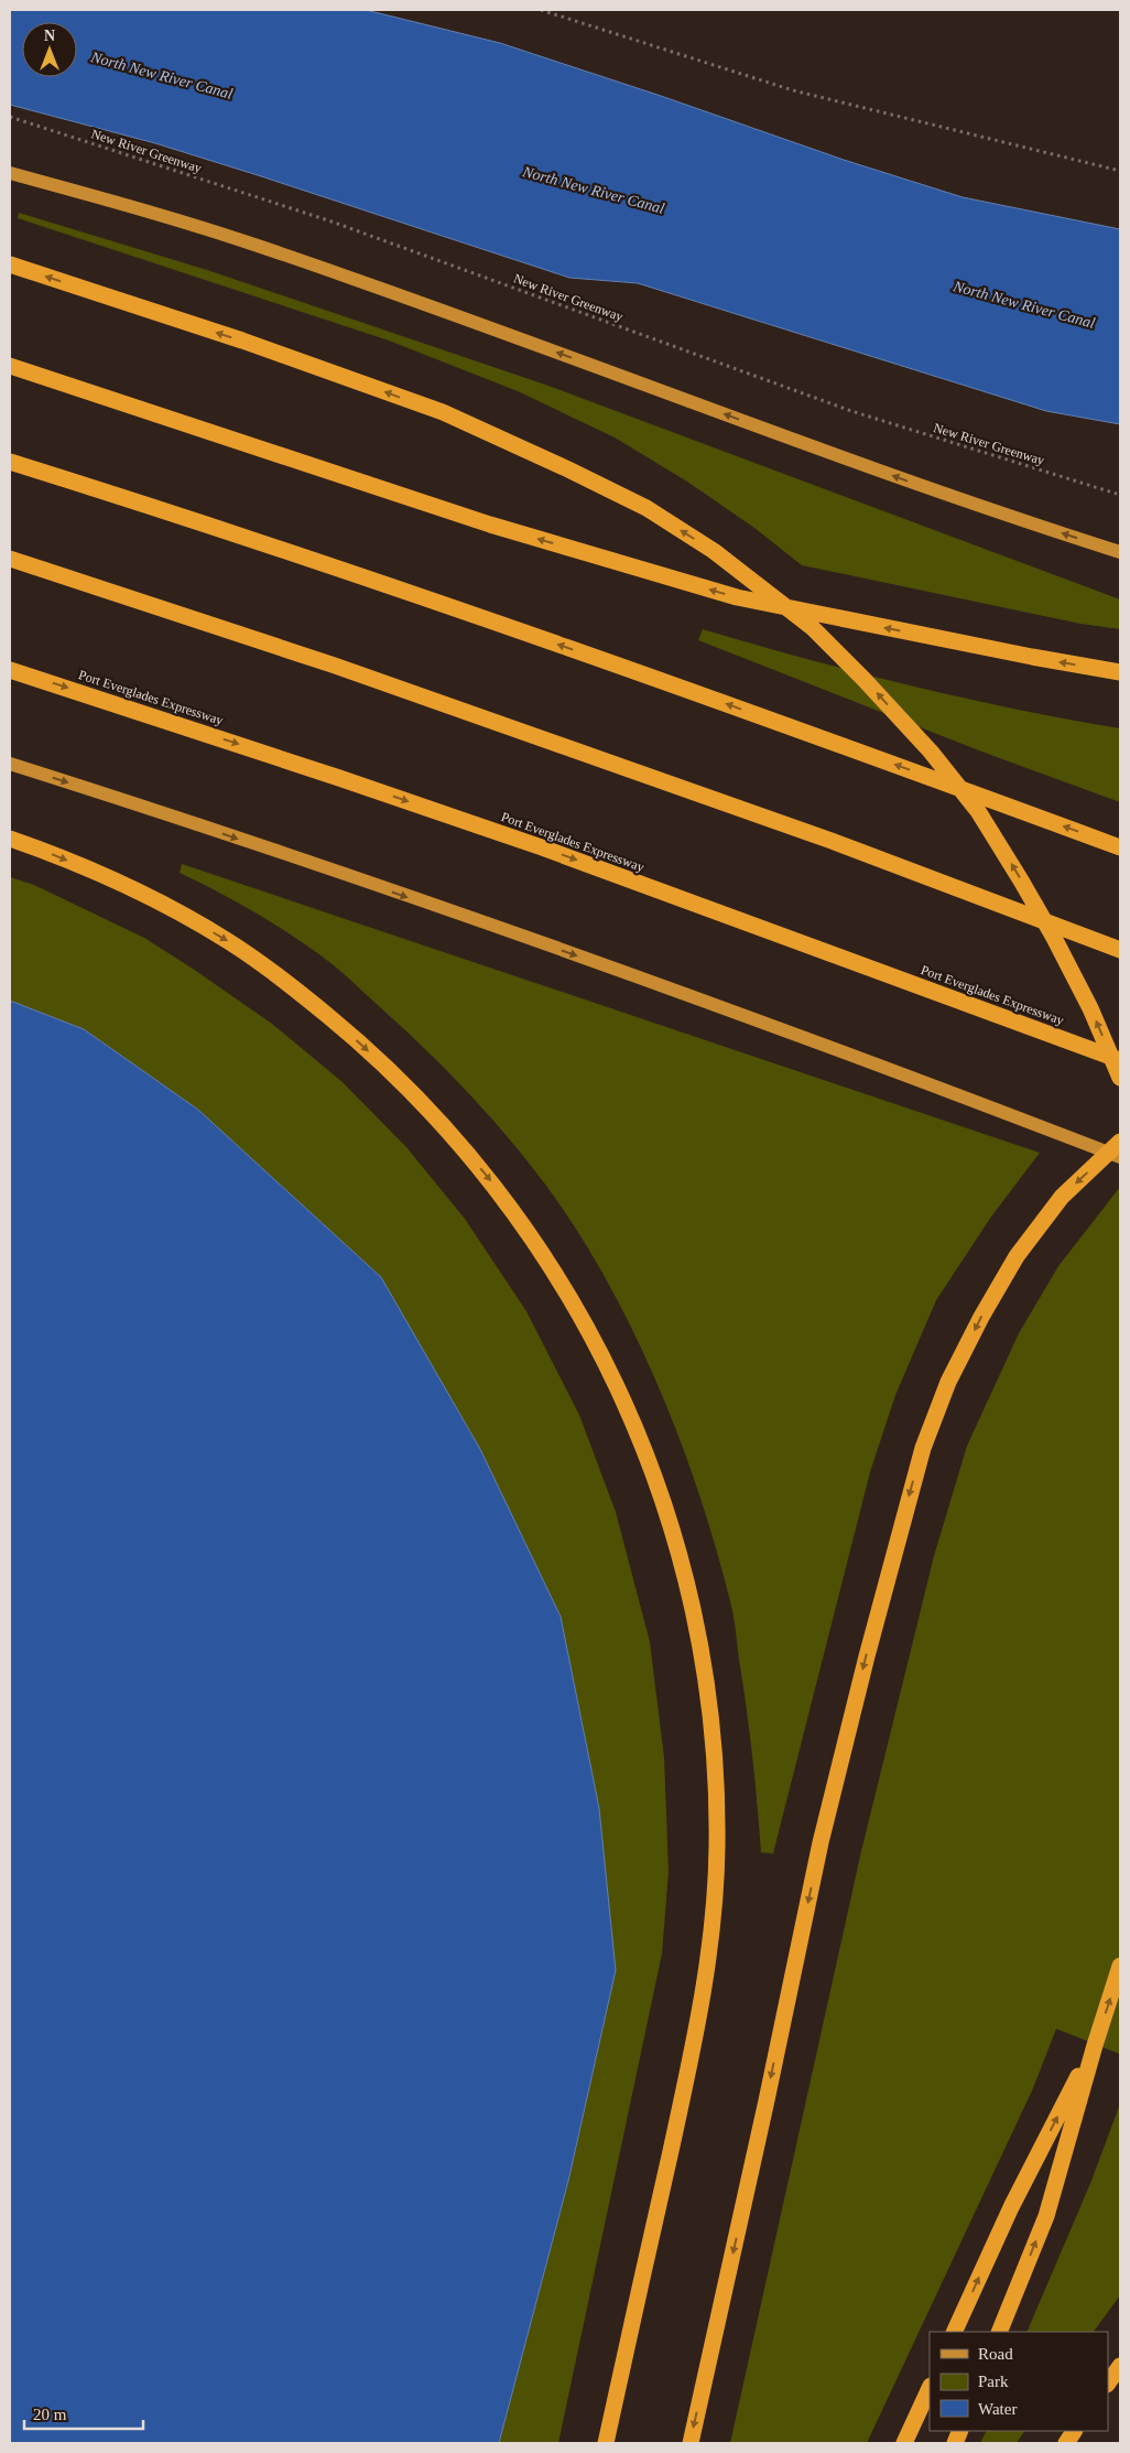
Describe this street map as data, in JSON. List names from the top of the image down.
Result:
{
  "streets": {
    "highway": ["Port Everglades Expressway"],
    "path": ["New River Greenway"]
  },
  "water": ["North New River Canal"],
  "legend": ["Road", "Park", "Water"],
  "scale_bar": "20 m",
  "north": "top"
}
